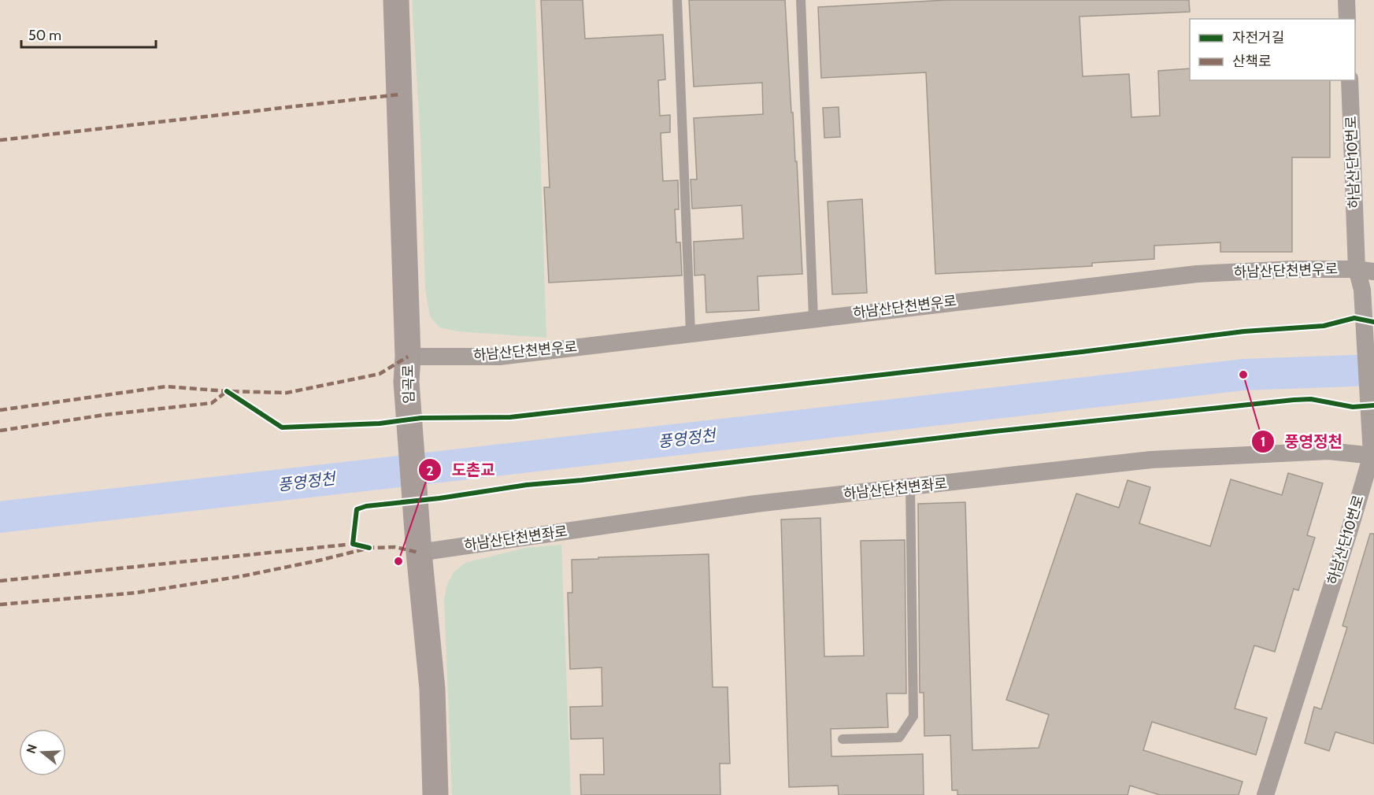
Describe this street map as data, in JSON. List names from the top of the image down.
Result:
{
  "streets": {
    "main road": ["임곡로"],
    "street": ["하남산단10번로", "하남산단천변우로", "하남산단천변좌로"]
  },
  "crossings": [
    ["하남산단10번로", "하남산단천변우로"],
    ["하남산단10번로", "하남산단천변좌로"],
    ["하남산단천변우로", "임곡로"],
    ["임곡로", "하남산단천변좌로"]
  ],
  "water": ["풍영정천"],
  "places": ["풍영정천", "도촌교"],
  "legend": ["자전거길", "산책로"],
  "scale_bar": "50 m",
  "north": "left"
}
